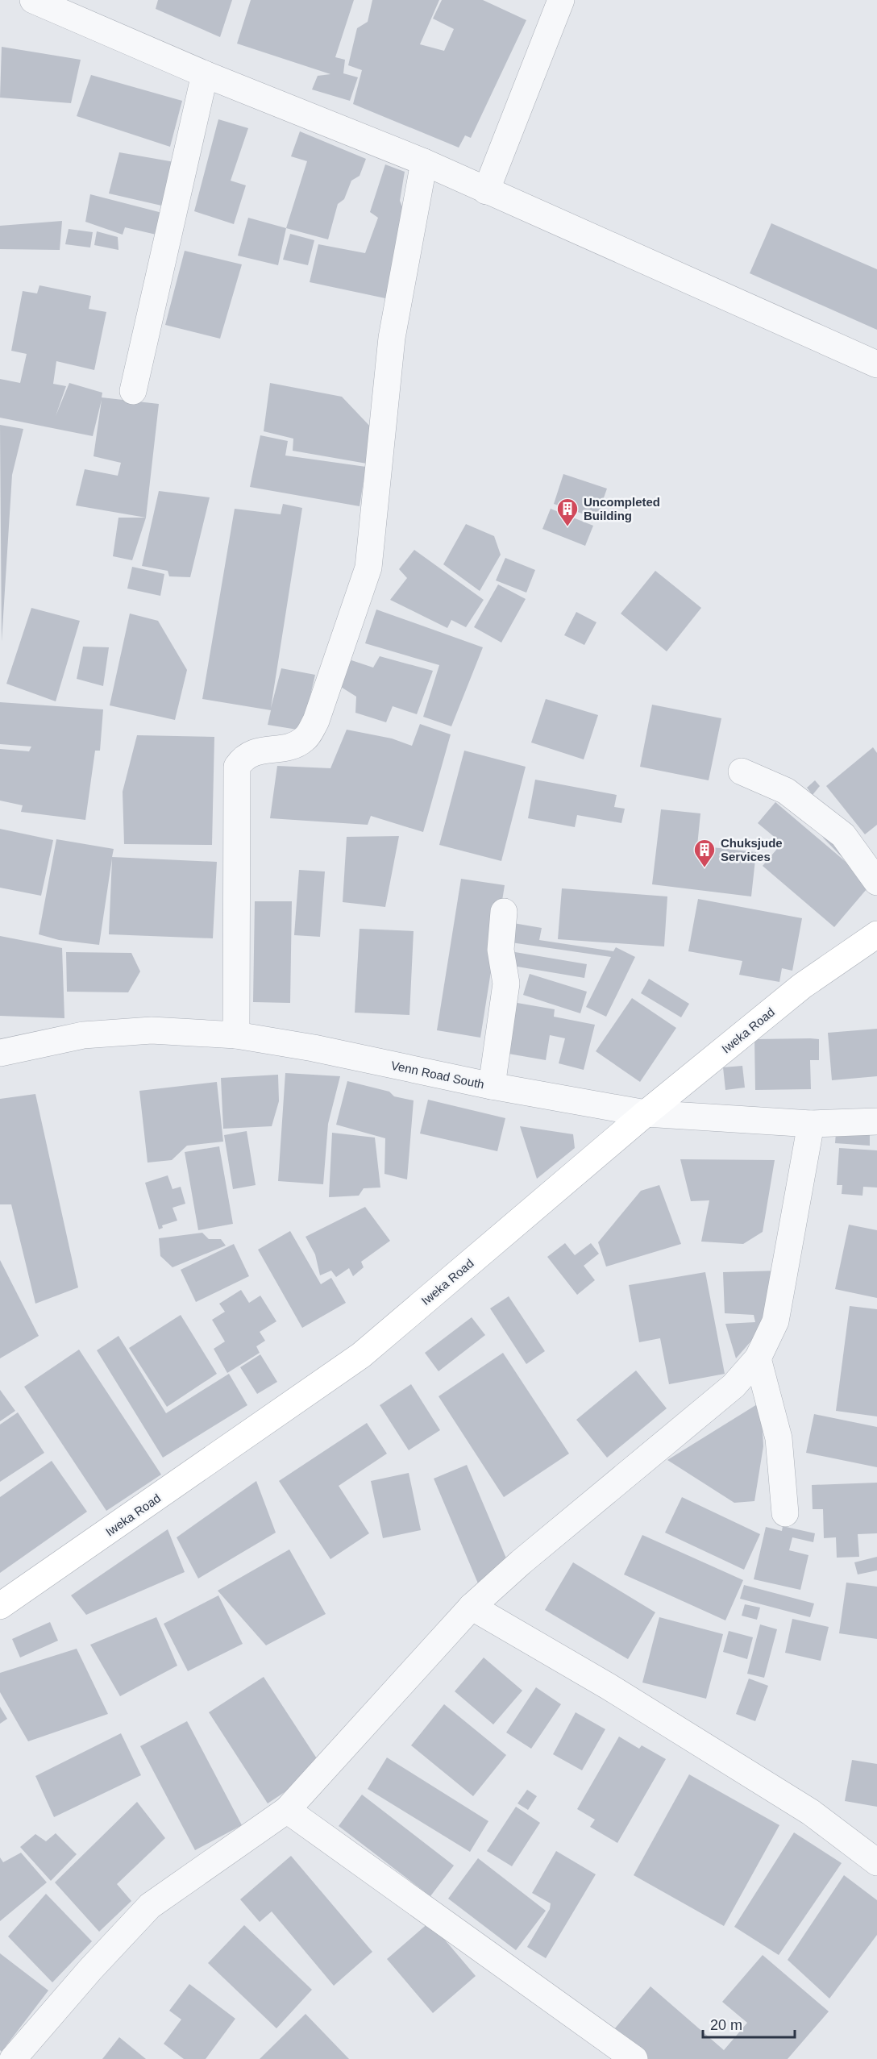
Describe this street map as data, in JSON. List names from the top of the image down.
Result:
{
  "streets": {
    "main road": ["Iweka Road"],
    "street": ["Venn Road South"]
  },
  "crossings": [
    ["Iweka Road", "Venn Road South"]
  ],
  "places": {
    "building": ["Uncompleted Building", "Chuksjude Services"]
  },
  "scale_bar": "20 m"
}
